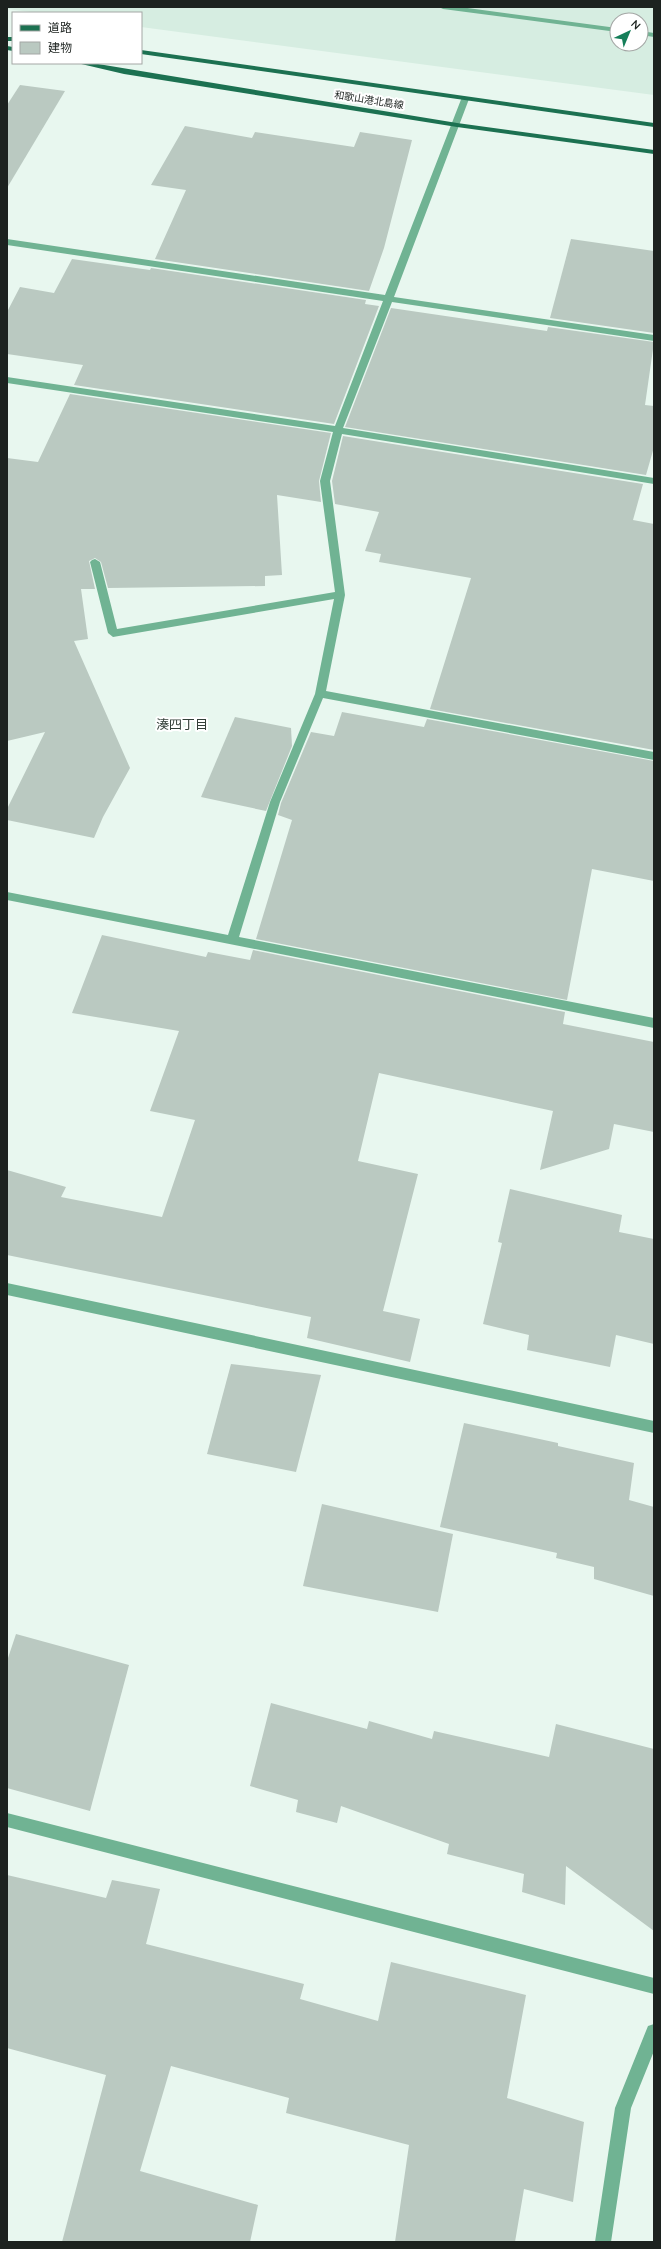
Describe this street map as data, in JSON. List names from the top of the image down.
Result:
{
  "streets": {
    "main road": ["和歌山港北島線"]
  },
  "districts": ["湊四丁目"],
  "legend": ["道路", "建物"],
  "north": "top right"
}
